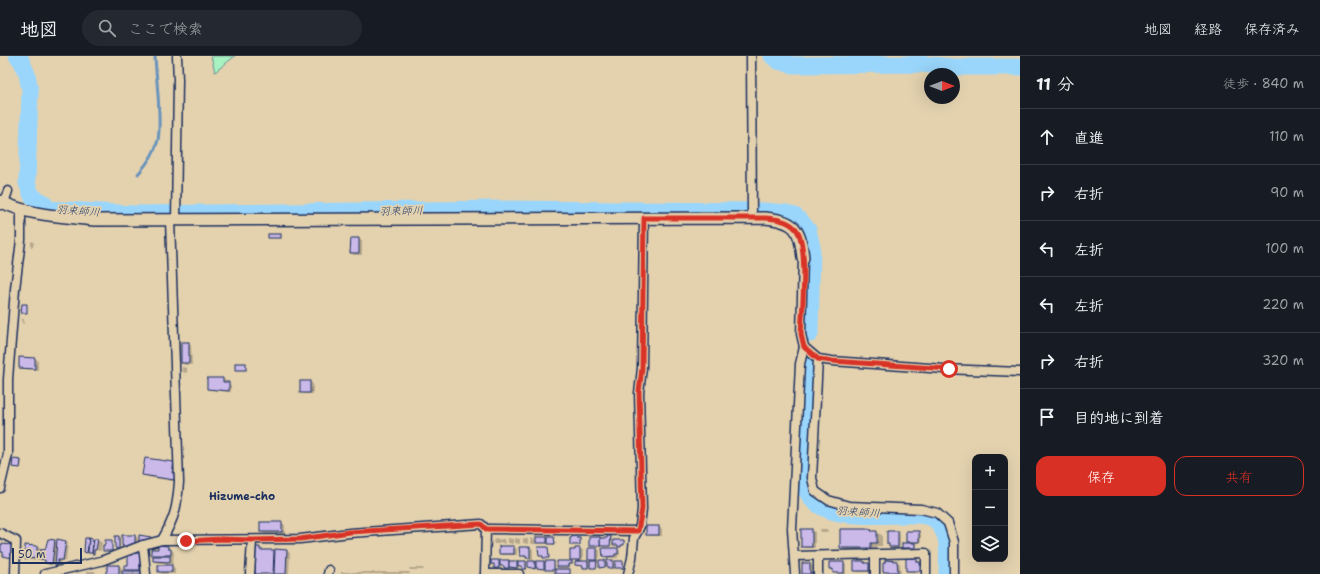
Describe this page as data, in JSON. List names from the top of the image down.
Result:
{
  "districts": ["Hizume-cho"],
  "water": ["羽束師川"],
  "scale_bar": "50 m",
  "north": "right",
  "page": {
    "header": "地図",
    "search": "ここで検索",
    "nav": ["地図", "経路", "保存済み"],
    "heading": ["11 分", "徒歩 · 840 m"],
    "list": [
      ["直進", "110 m"],
      ["右折", "90 m"],
      ["左折", "100 m"],
      ["左折", "220 m"],
      ["右折", "320 m"],
      "目的地に到着"
    ],
    "buttons": ["保存", "共有"],
    "map_buttons": ["+", "−"],
    "scale": "50 m"
  }
}
